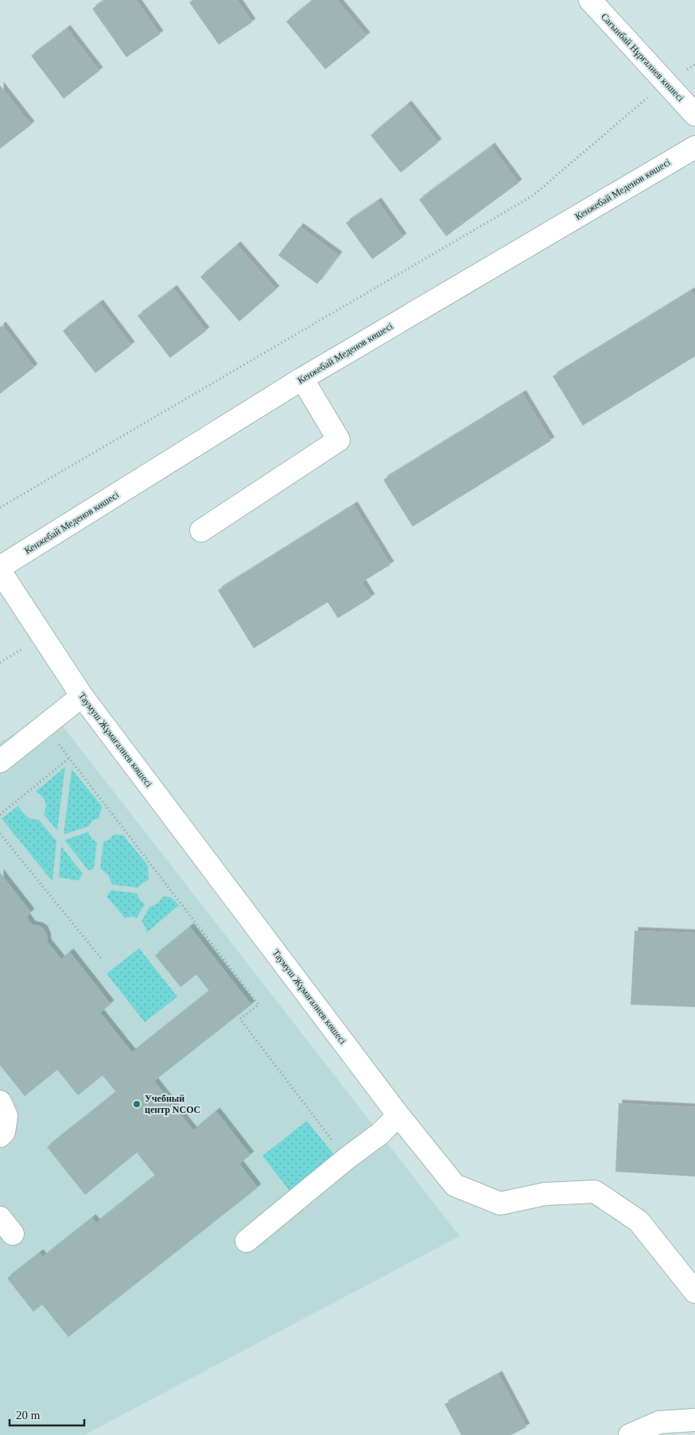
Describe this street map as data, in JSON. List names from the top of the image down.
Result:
{
  "streets": {
    "street": ["Сағынбай Нұрғалиев көшесі", "Кенжебай Меденов көшесі", "Таумуш Жұмағалиев көшесі"]
  },
  "places": ["Учебный центр NCOC"],
  "scale_bar": "20 m"
}
